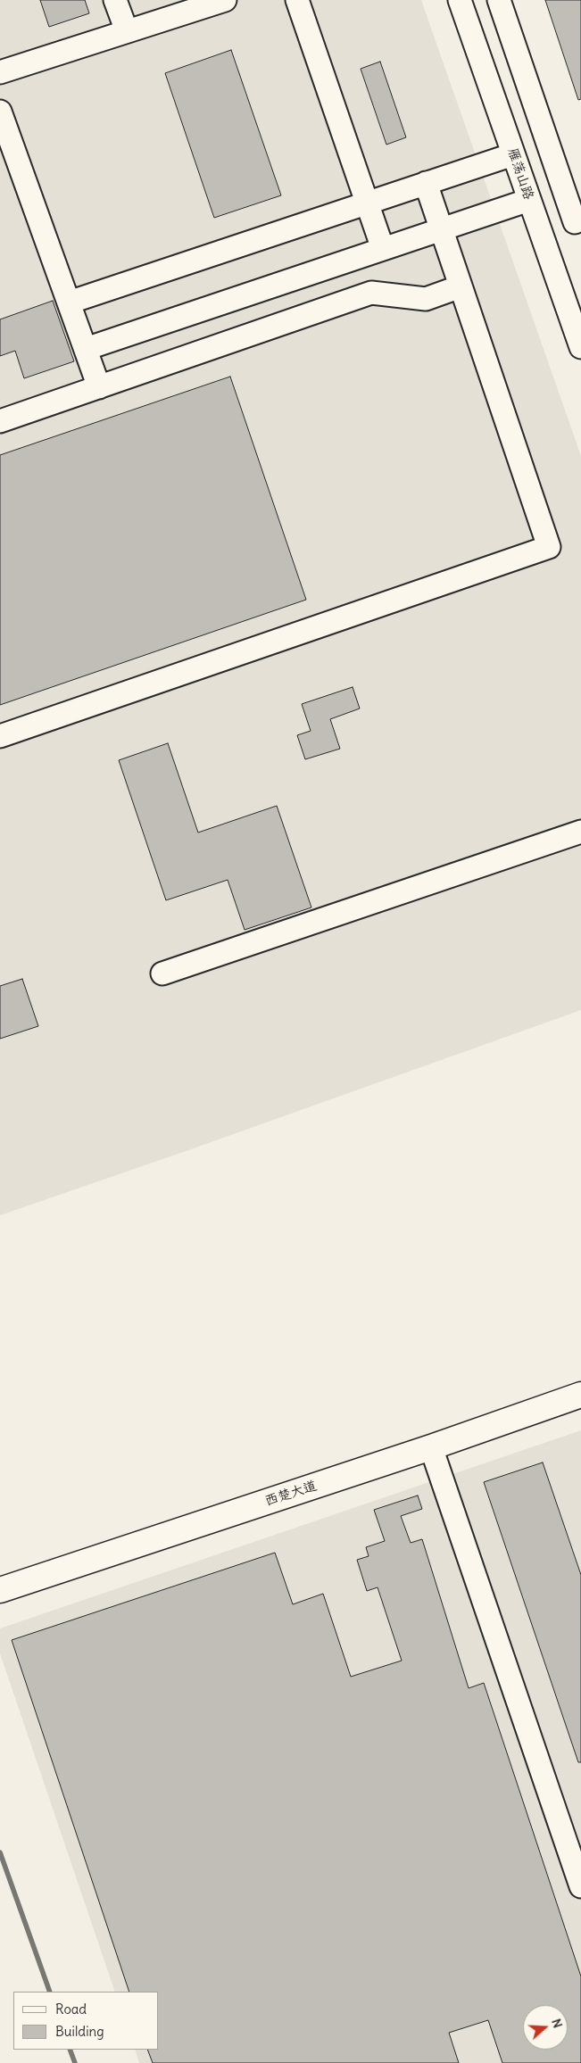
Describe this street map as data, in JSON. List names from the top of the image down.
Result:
{
  "streets": {
    "main road": ["西楚大道"],
    "street": ["雁荡山路"]
  },
  "legend": ["Road", "Building"],
  "north": "right"
}
